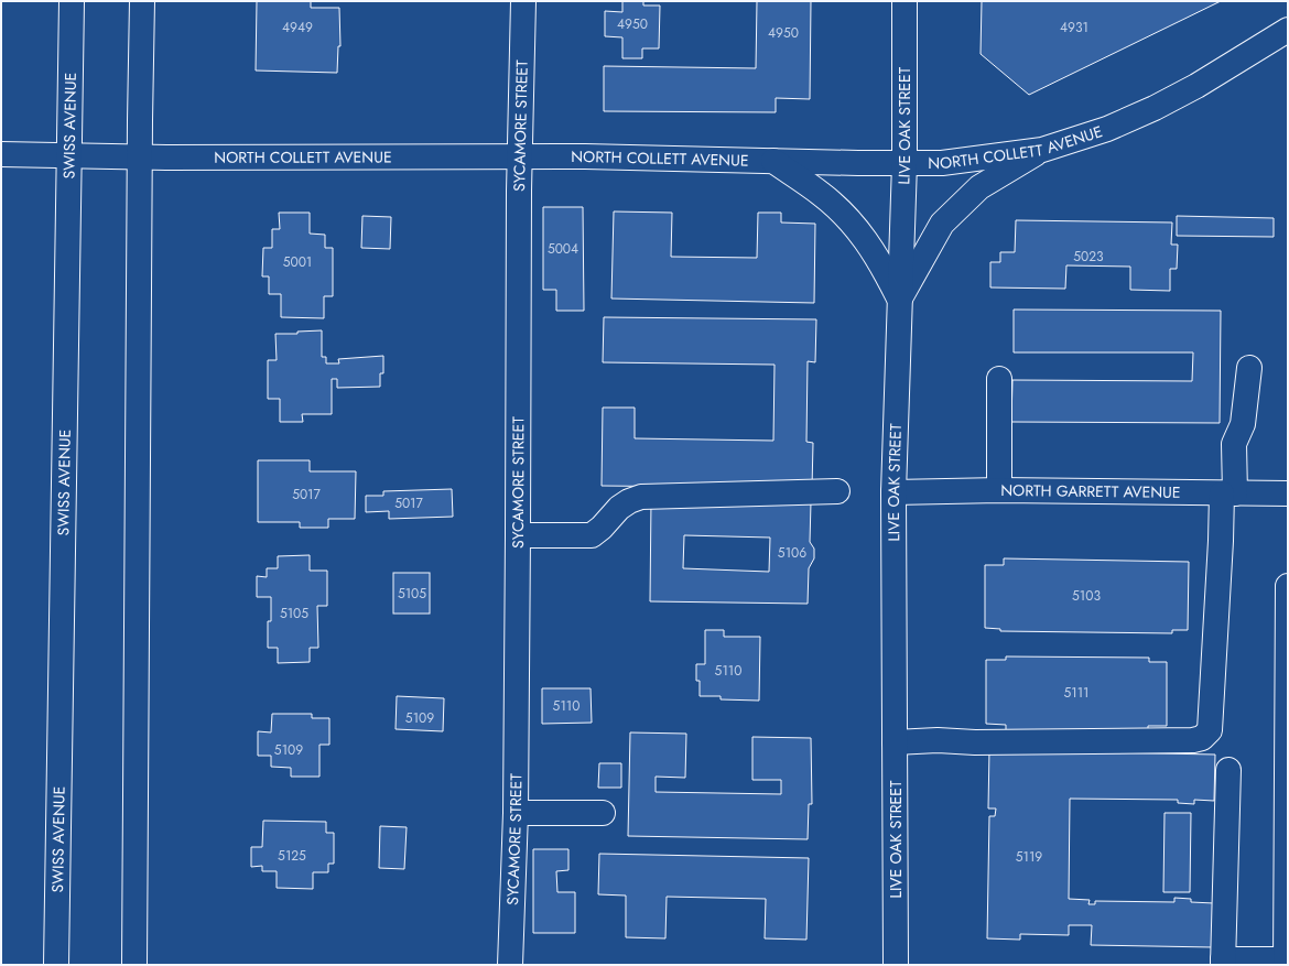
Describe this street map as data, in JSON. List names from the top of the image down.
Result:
{
  "streets": {
    "street": [
      "SWISS AVENUE",
      "SYCAMORE STREET",
      "LIVE OAK STREET",
      "NORTH COLLETT AVENUE",
      "NORTH GARRETT AVENUE"
    ]
  },
  "crossings": [
    ["SWISS AVENUE", "NORTH COLLETT AVENUE"],
    ["SYCAMORE STREET", "NORTH COLLETT AVENUE"],
    ["LIVE OAK STREET", "NORTH COLLETT AVENUE"],
    ["LIVE OAK STREET", "NORTH GARRETT AVENUE"]
  ],
  "house_numbers": [
    "4950",
    "4949",
    "4931",
    "4950",
    "5004",
    "5023",
    "5001",
    "5017",
    "5017",
    "5106",
    "5105",
    "5103",
    "5105",
    "5110",
    "5111",
    "5110",
    "5109",
    "5109",
    "5125",
    "5119"
  ]
}
